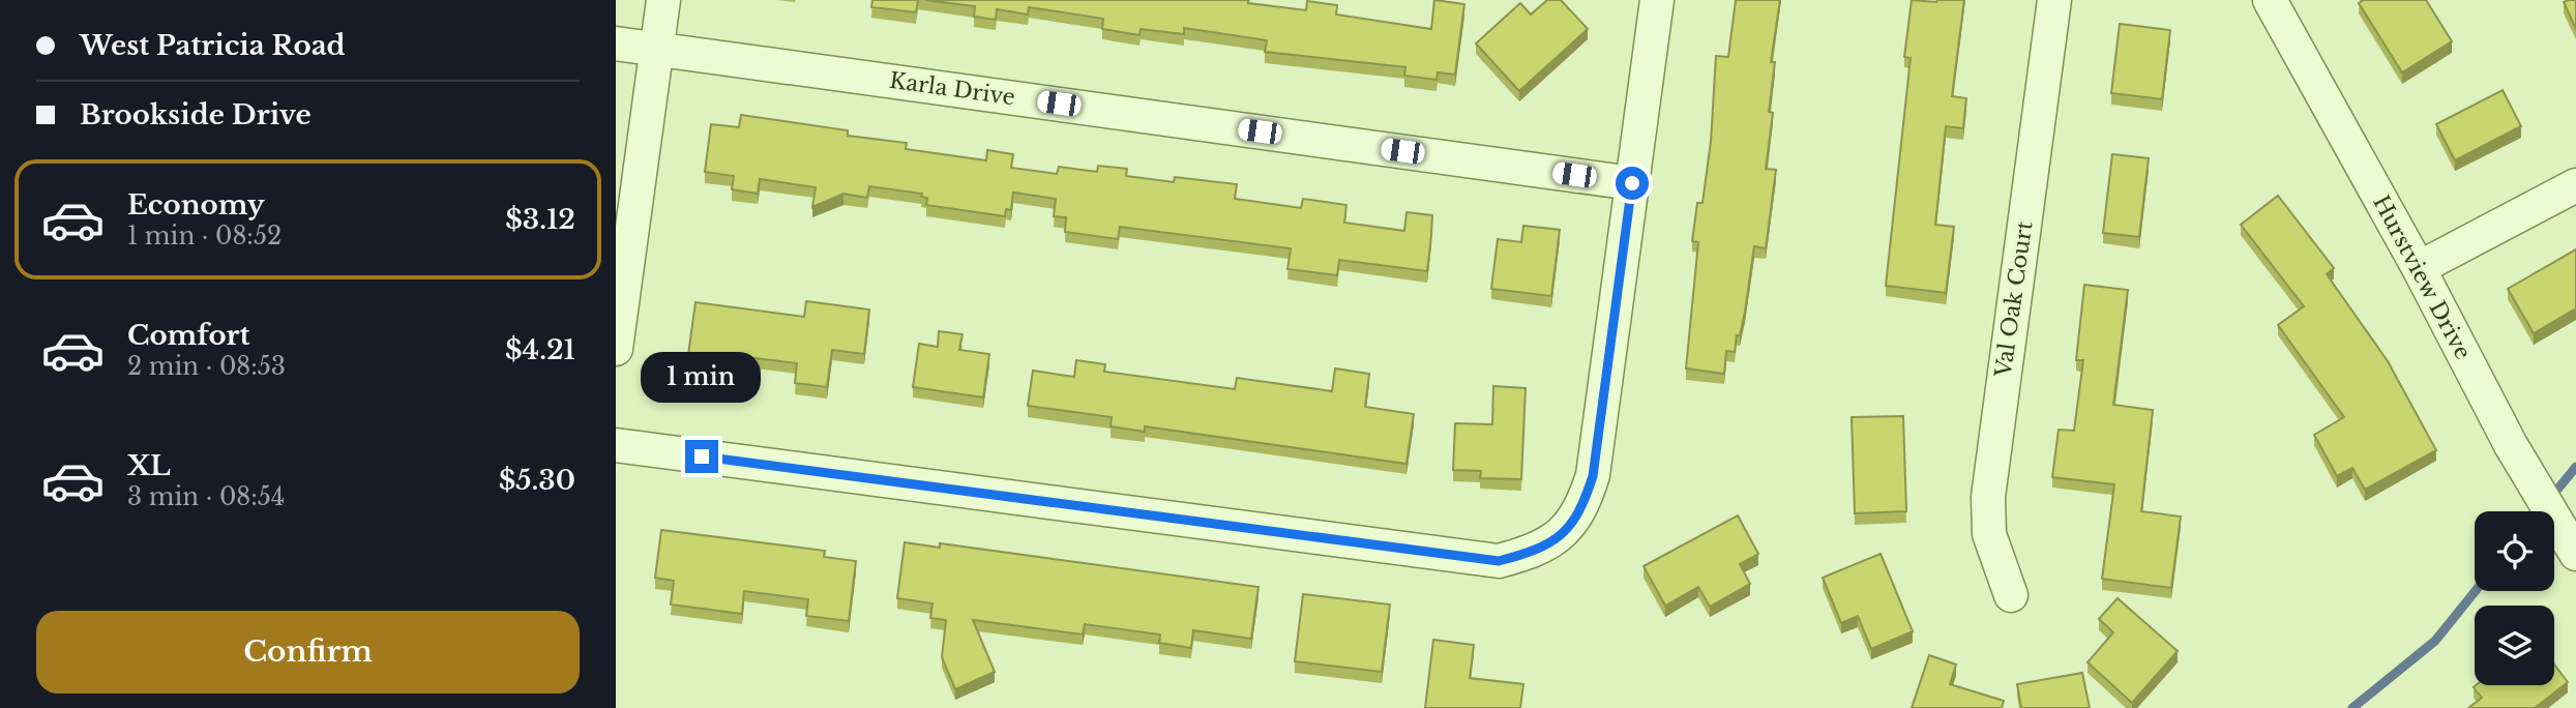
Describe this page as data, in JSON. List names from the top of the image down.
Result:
{
  "streets": {
    "street": ["Karla Drive", "Hurstview Drive", "Val Oak Court"]
  },
  "page": {
    "banner": ["West Patricia Road", "Brookside Drive"],
    "list": [
      {
        "name": "Economy",
        "note": "1 min · 08:52",
        "value": "$3.12"
      },
      {
        "name": "Comfort",
        "note": "2 min · 08:53",
        "value": "$4.21"
      },
      {
        "name": "XL",
        "note": "3 min · 08:54",
        "value": "$5.30"
      }
    ],
    "bubble": "1 min",
    "buttons": "Confirm"
  }
}
